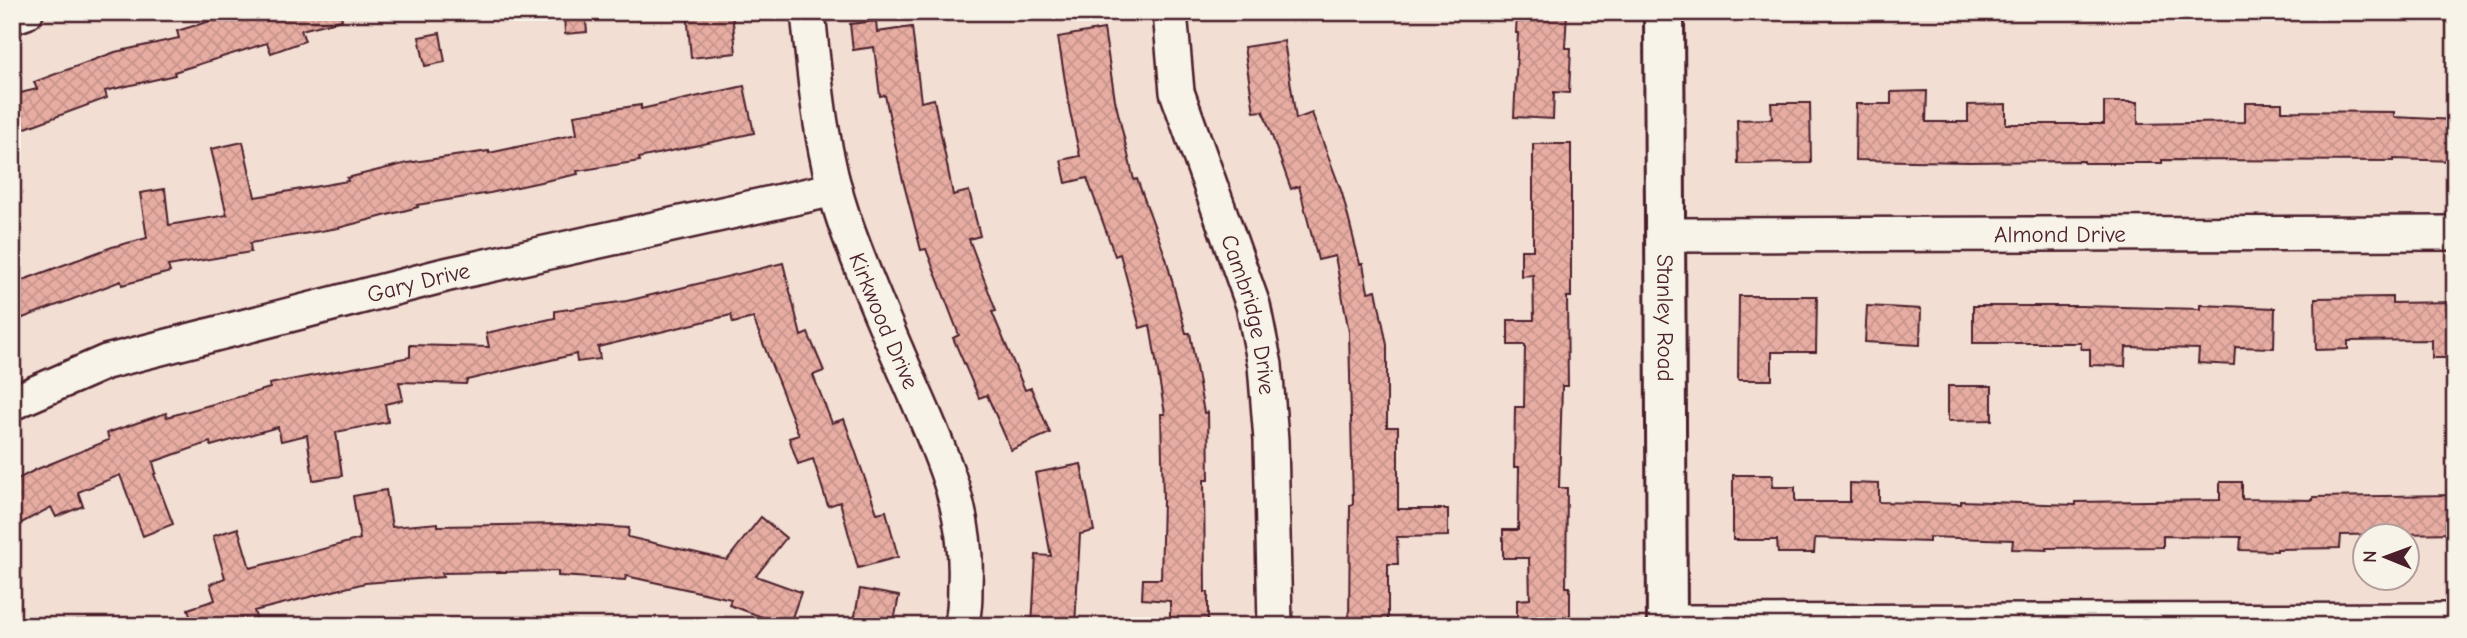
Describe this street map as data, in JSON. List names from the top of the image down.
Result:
{
  "streets": {
    "street": [
      "Almond Drive",
      "Gary Drive",
      "Cambridge Drive",
      "Stanley Road",
      "Kirkwood Drive"
    ]
  },
  "crossings": [
    ["Almond Drive", "Stanley Road"],
    ["Gary Drive", "Kirkwood Drive"]
  ],
  "north": "left"
}
